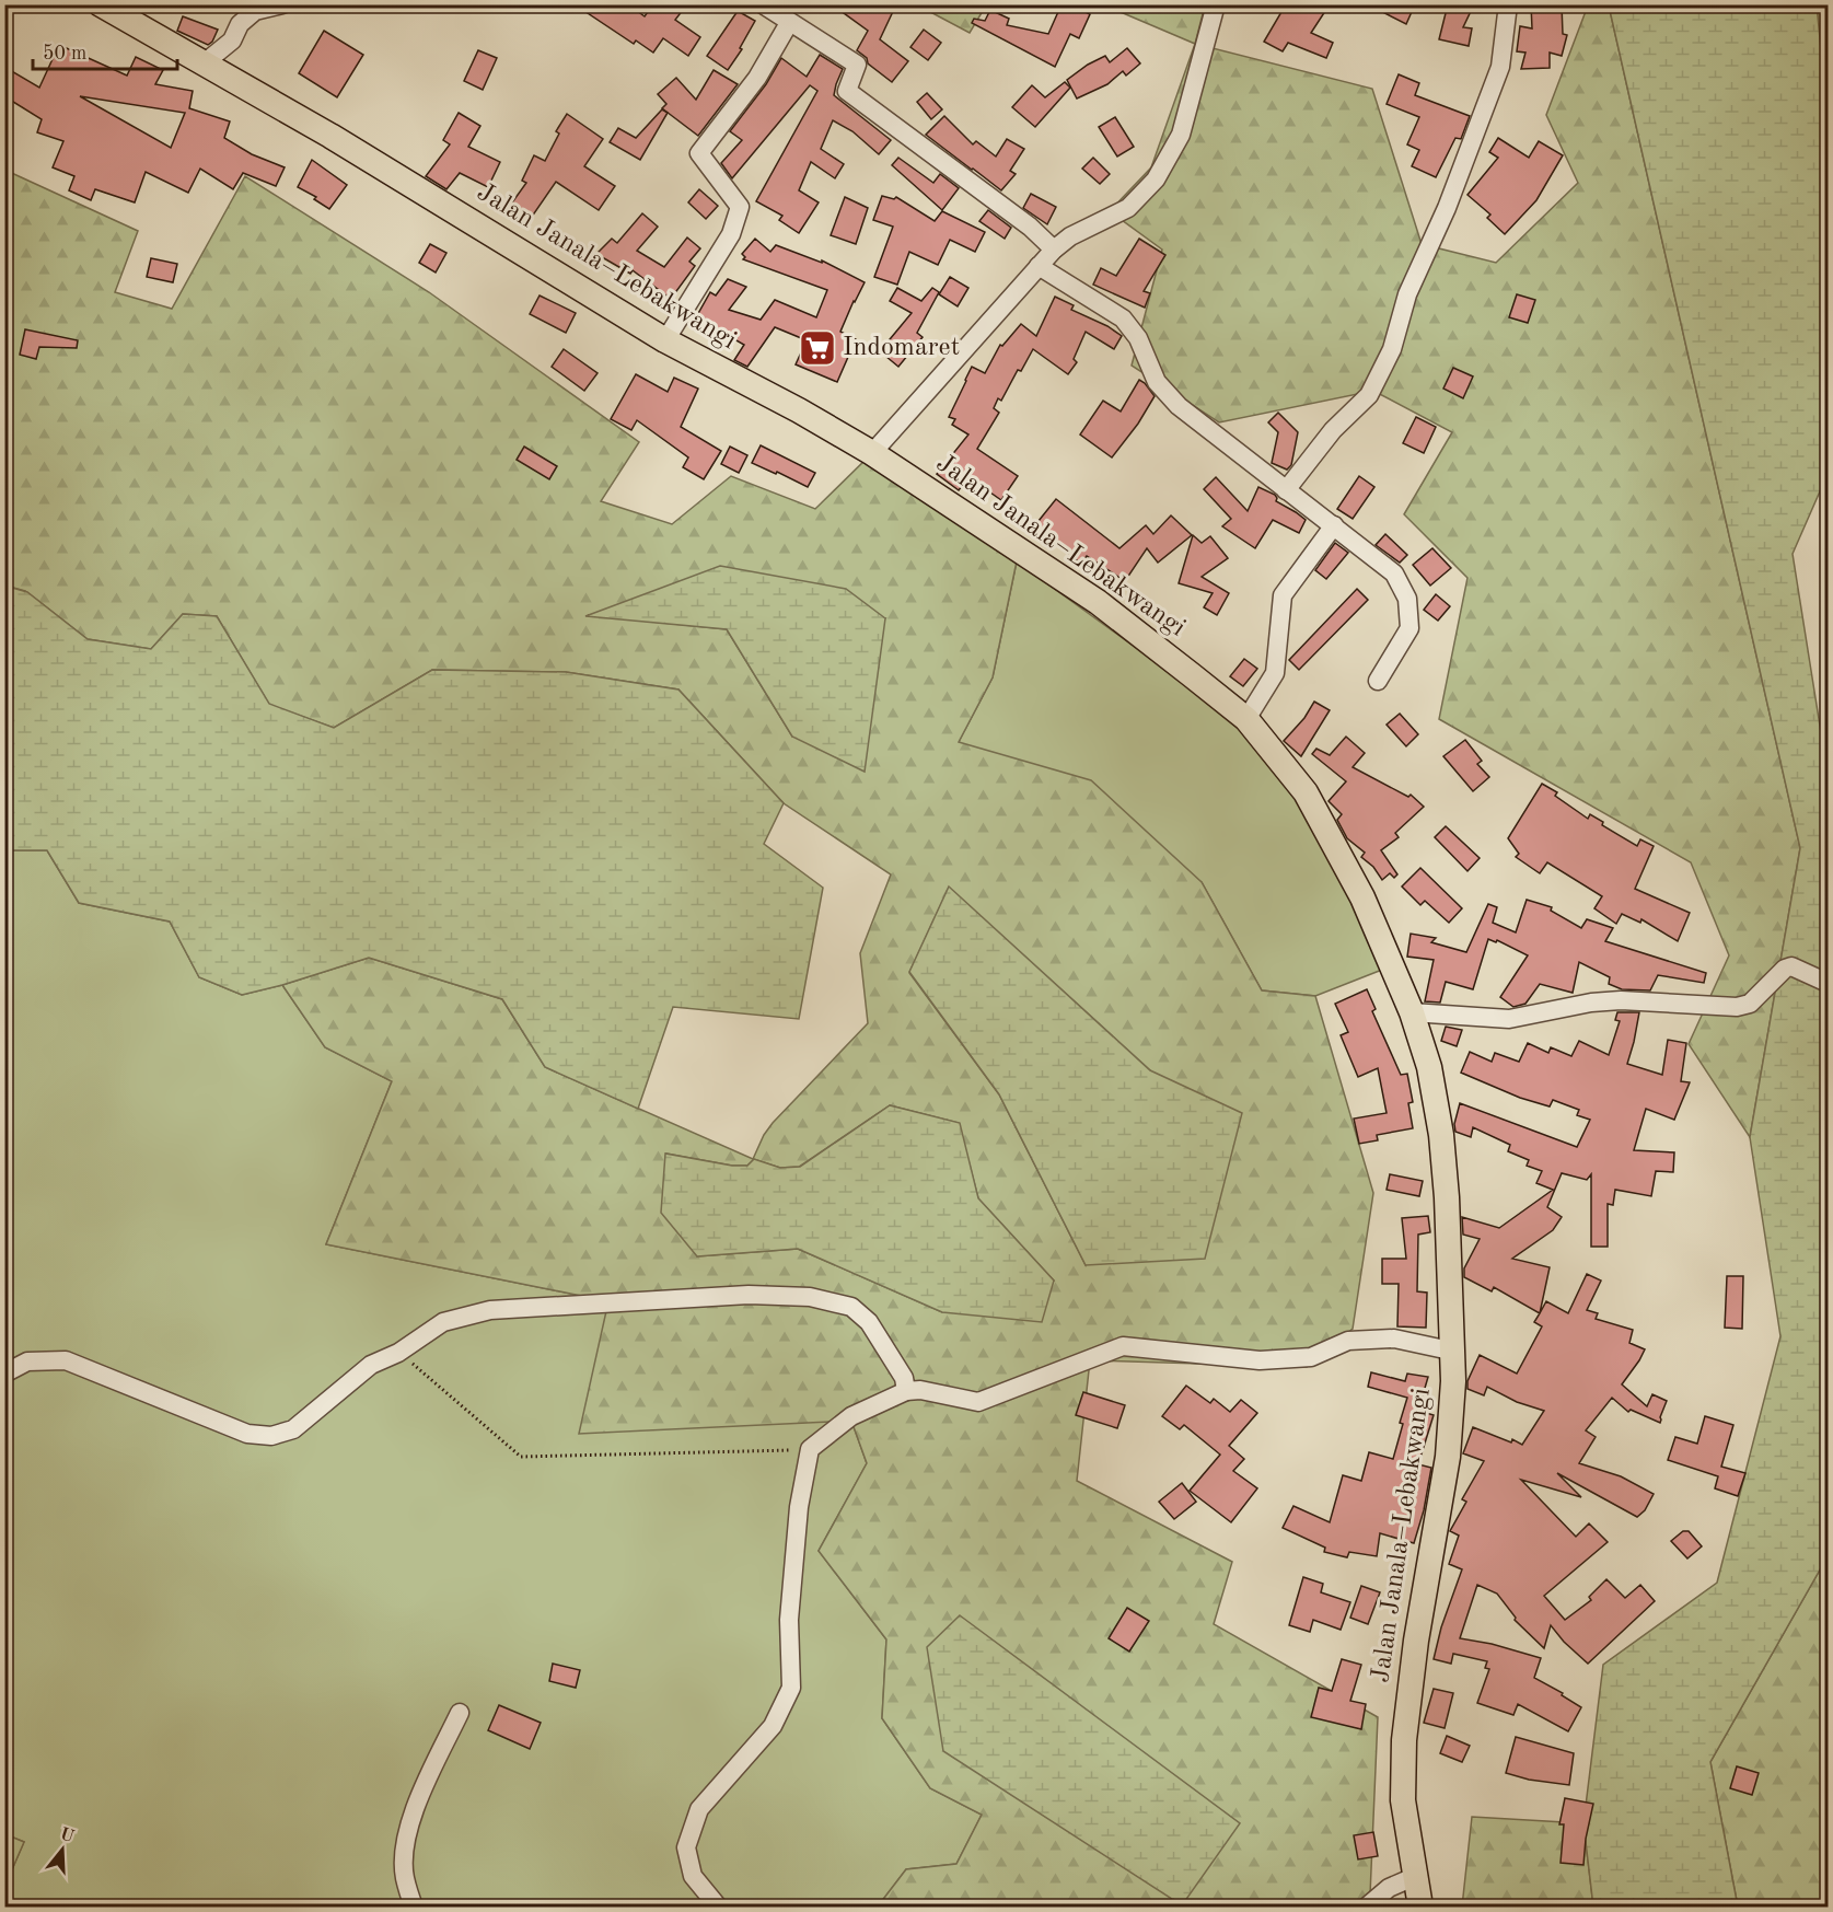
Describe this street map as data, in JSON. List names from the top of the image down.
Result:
{
  "streets": {
    "main road": ["Jalan Janala–Lebakwangi"]
  },
  "places": {
    "supermarket": ["Indomaret"]
  },
  "scale_bar": "50 m",
  "north": "top"
}
